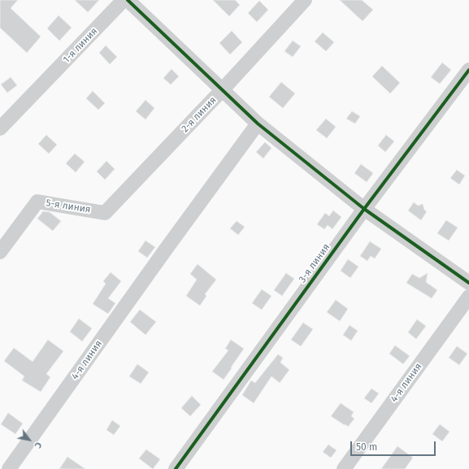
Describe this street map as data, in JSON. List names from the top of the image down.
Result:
{
  "streets": {
    "street": [
      "1-я линия",
      "2-я линия",
      "5-я линия",
      "3-я линия",
      "4-я линия"
    ]
  },
  "crossings": [
    ["2-я линия", "5-я линия"]
  ],
  "scale_bar": "50 m",
  "north": "bottom right"
}
